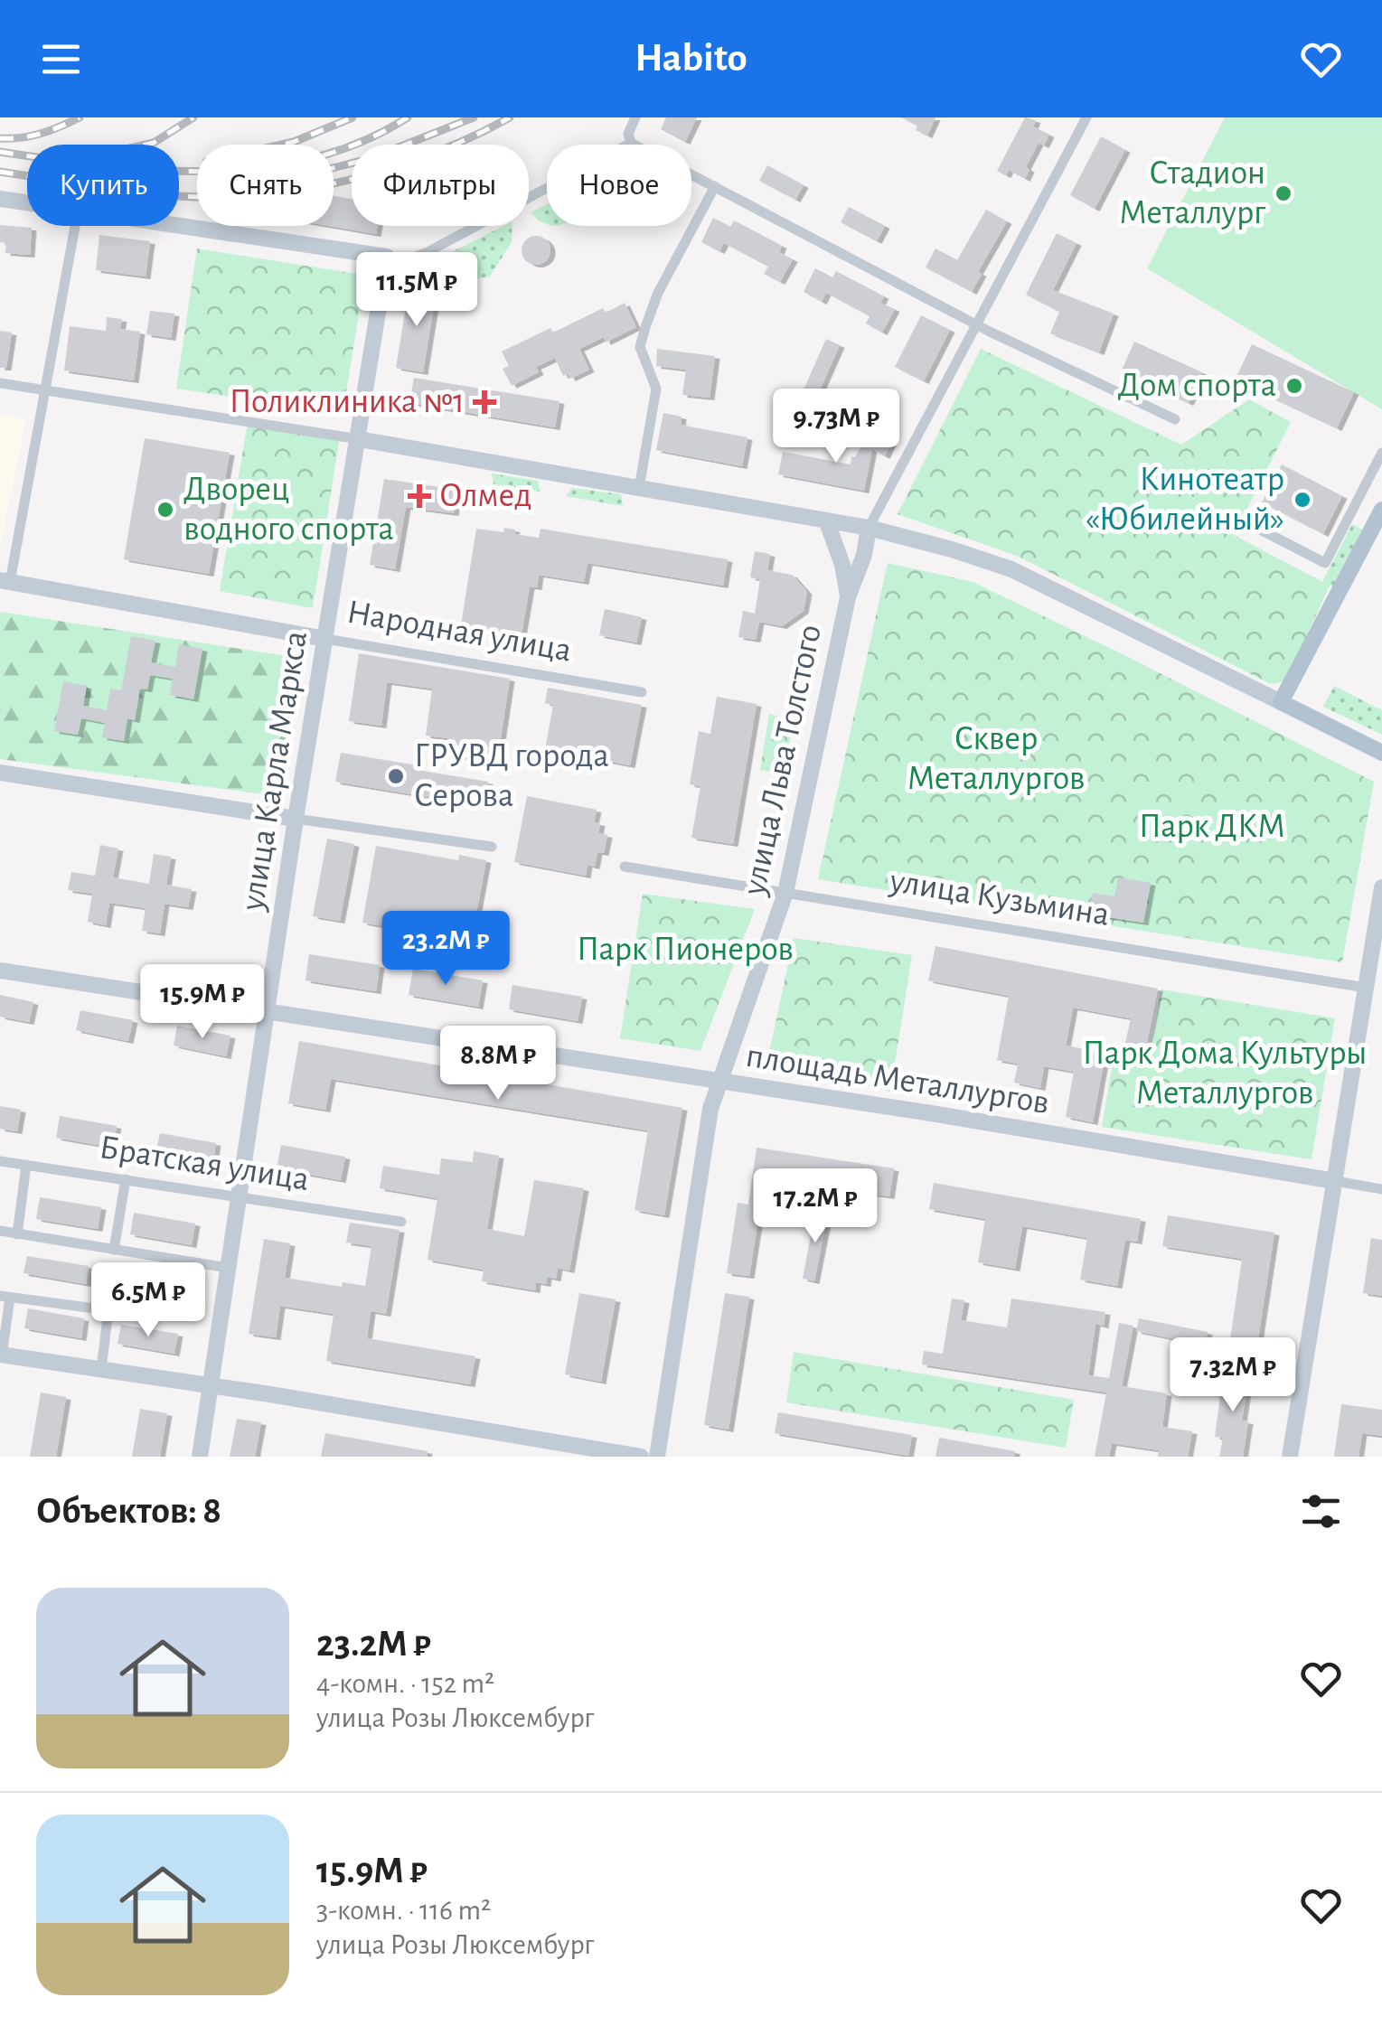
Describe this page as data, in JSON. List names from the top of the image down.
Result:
{
  "streets": {
    "street": [
      "Народная улица",
      "улица Льва Толстого",
      "улица Карла Маркса",
      "улица Кузьмина",
      "площадь Металлургов",
      "Братская улица"
    ]
  },
  "crossings": [
    ["Народная улица", "улица Карла Маркса"],
    ["улица Льва Толстого", "улица Кузьмина"],
    ["улица Льва Толстого", "площадь Металлургов"],
    ["улица Карла Маркса", "площадь Металлургов"],
    ["улица Карла Маркса", "Братская улица"]
  ],
  "parks": [
    "Сквер Металлургов",
    "Парк ДКМ",
    "Парк Пионеров",
    "Парк Дома Культуры Металлургов"
  ],
  "places": {
    "other": [
      "Стадион Металлург",
      "Дом спорта",
      "Кинотеатр «Юбилейный»",
      "Дворец водного спорта",
      "ГРУВД города Серова"
    ],
    "health": ["Поликлиника №1", "Олмед"]
  },
  "page": {
    "header": "Habito",
    "chip": [
      "Купить",
      "Снять",
      "Фильтры",
      "Новое"
    ],
    "price": [
      "11.5M ₽",
      "9.73M ₽",
      "23.2M ₽",
      "15.9M ₽",
      "8.8M ₽",
      "17.2M ₽",
      "6.5M ₽",
      "7.32M ₽"
    ],
    "heading": "Объектов: 8",
    "list": [
      {
        "name": "23.2M ₽",
        "note": "4-комн. · 152 m² · улица Розы Люксембург"
      },
      {
        "name": "15.9M ₽",
        "note": "3-комн. · 116 m² · улица Розы Люксембург"
      }
    ]
  }
}
